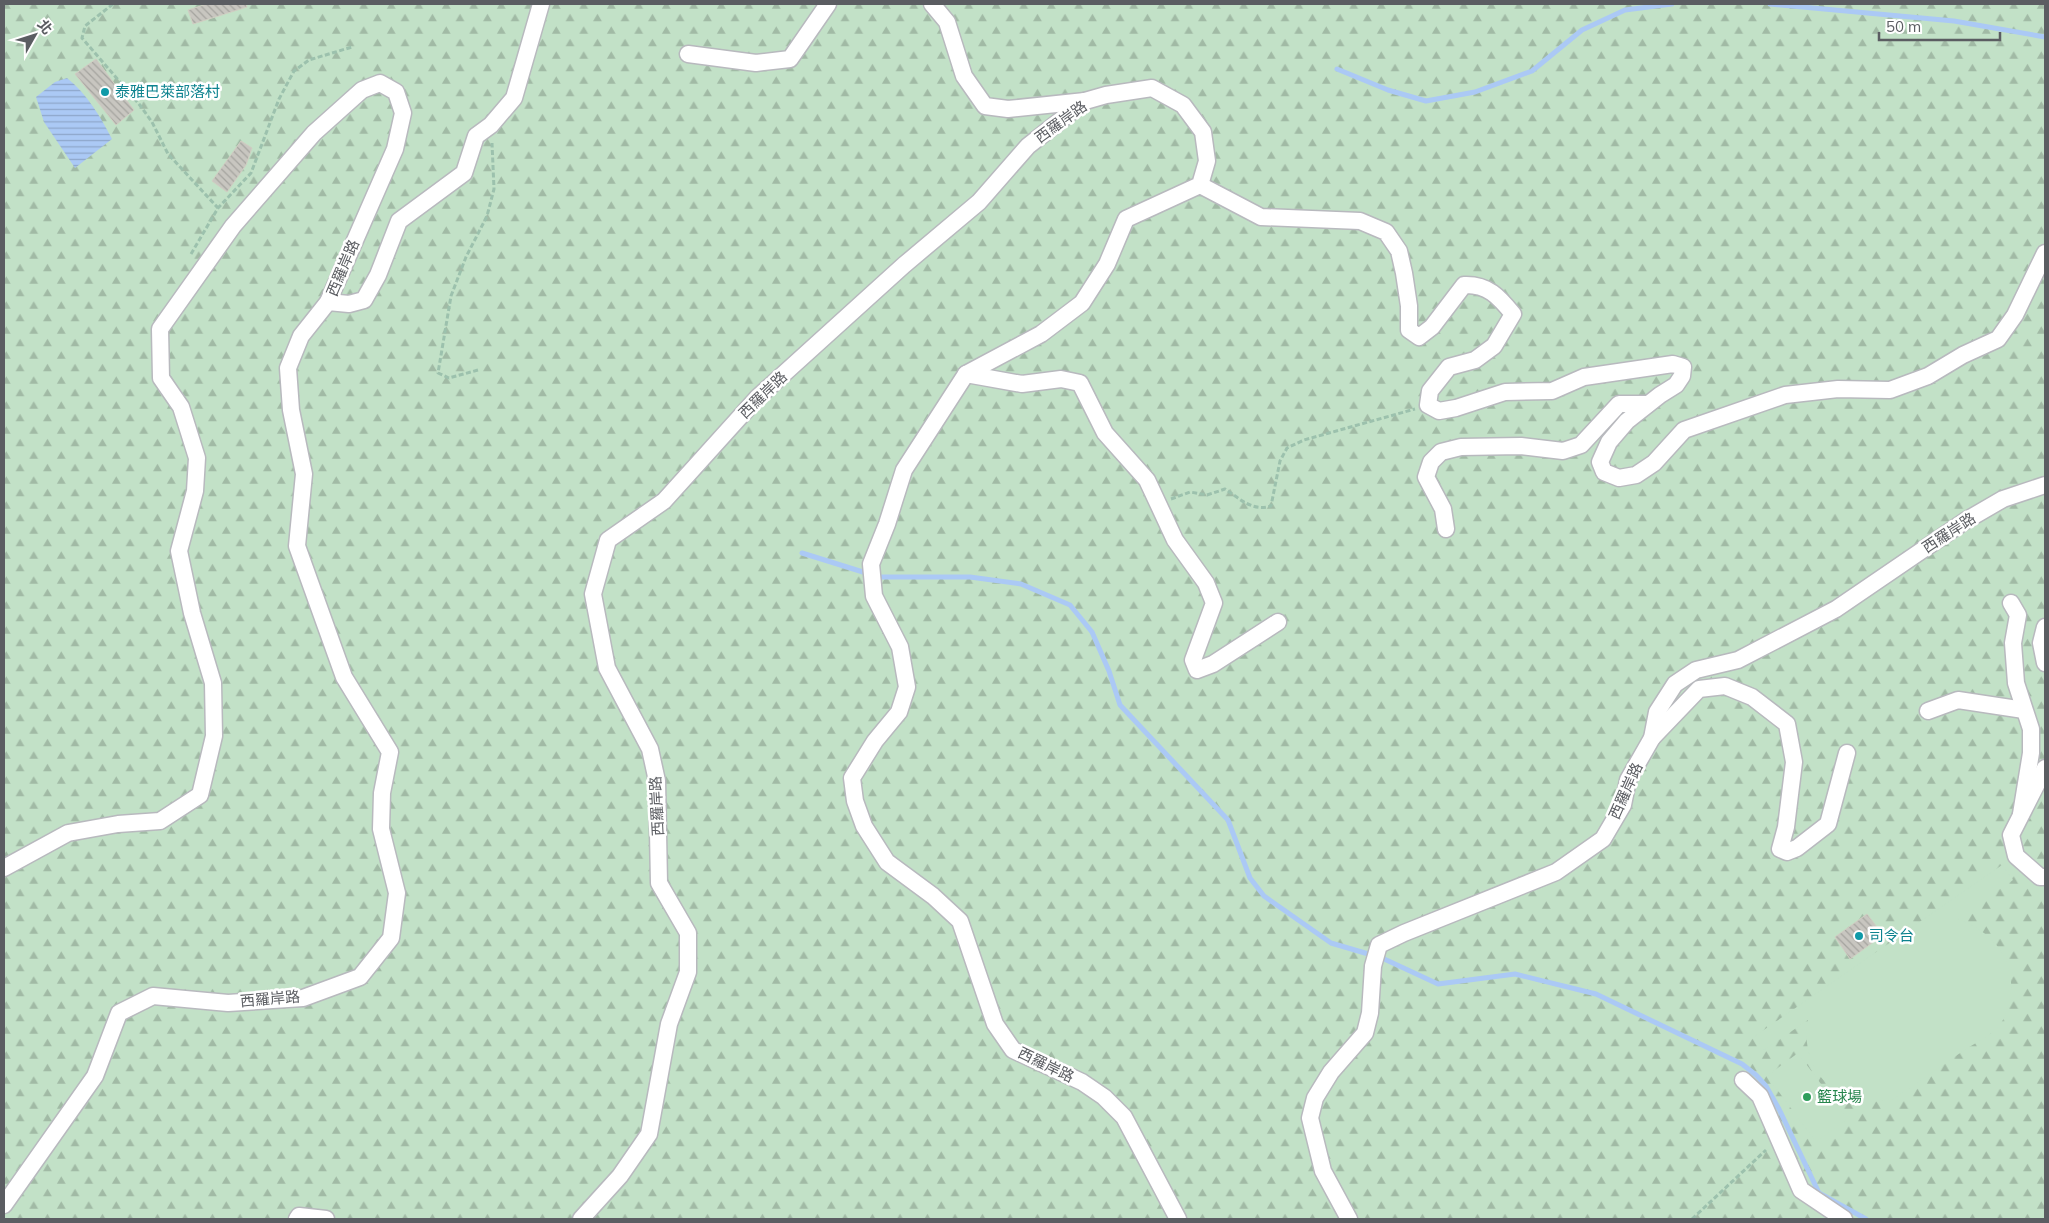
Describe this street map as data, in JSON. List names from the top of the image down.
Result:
{
  "streets": {
    "street": ["西羅岸路"]
  },
  "places": ["泰雅巴萊部落村", "司令台", "籃球場"],
  "scale_bar": "50 m",
  "north": "top right"
}
